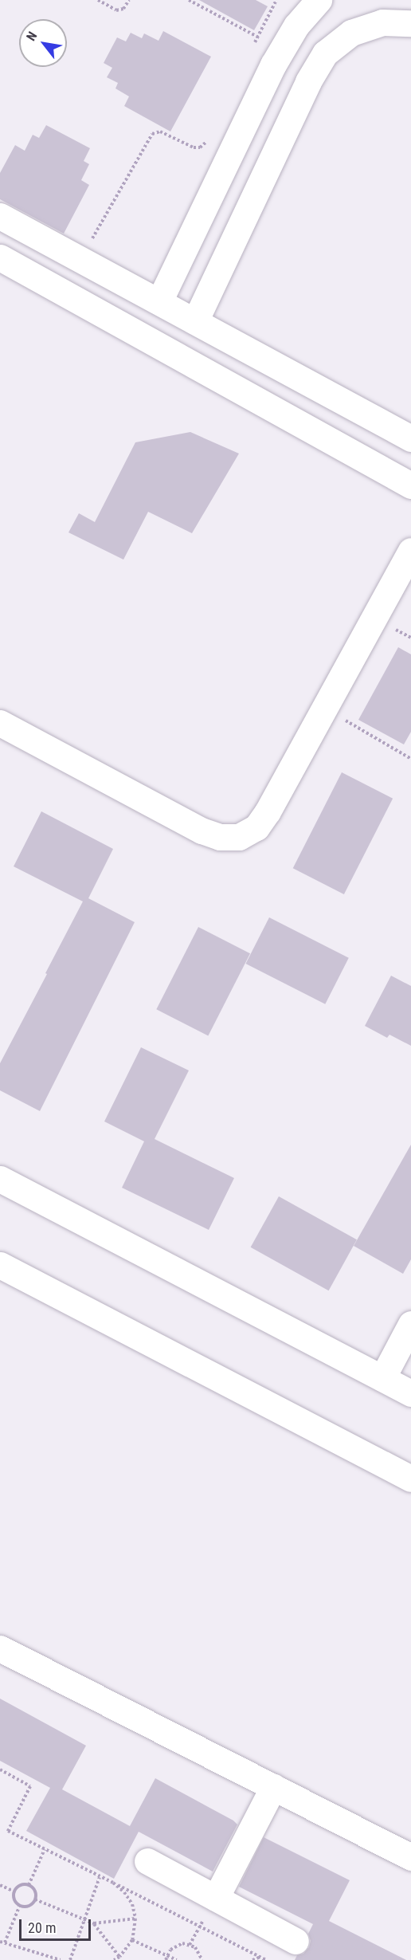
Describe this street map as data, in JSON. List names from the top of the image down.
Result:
{
  "scale_bar": "20 m",
  "north": "top left"
}
